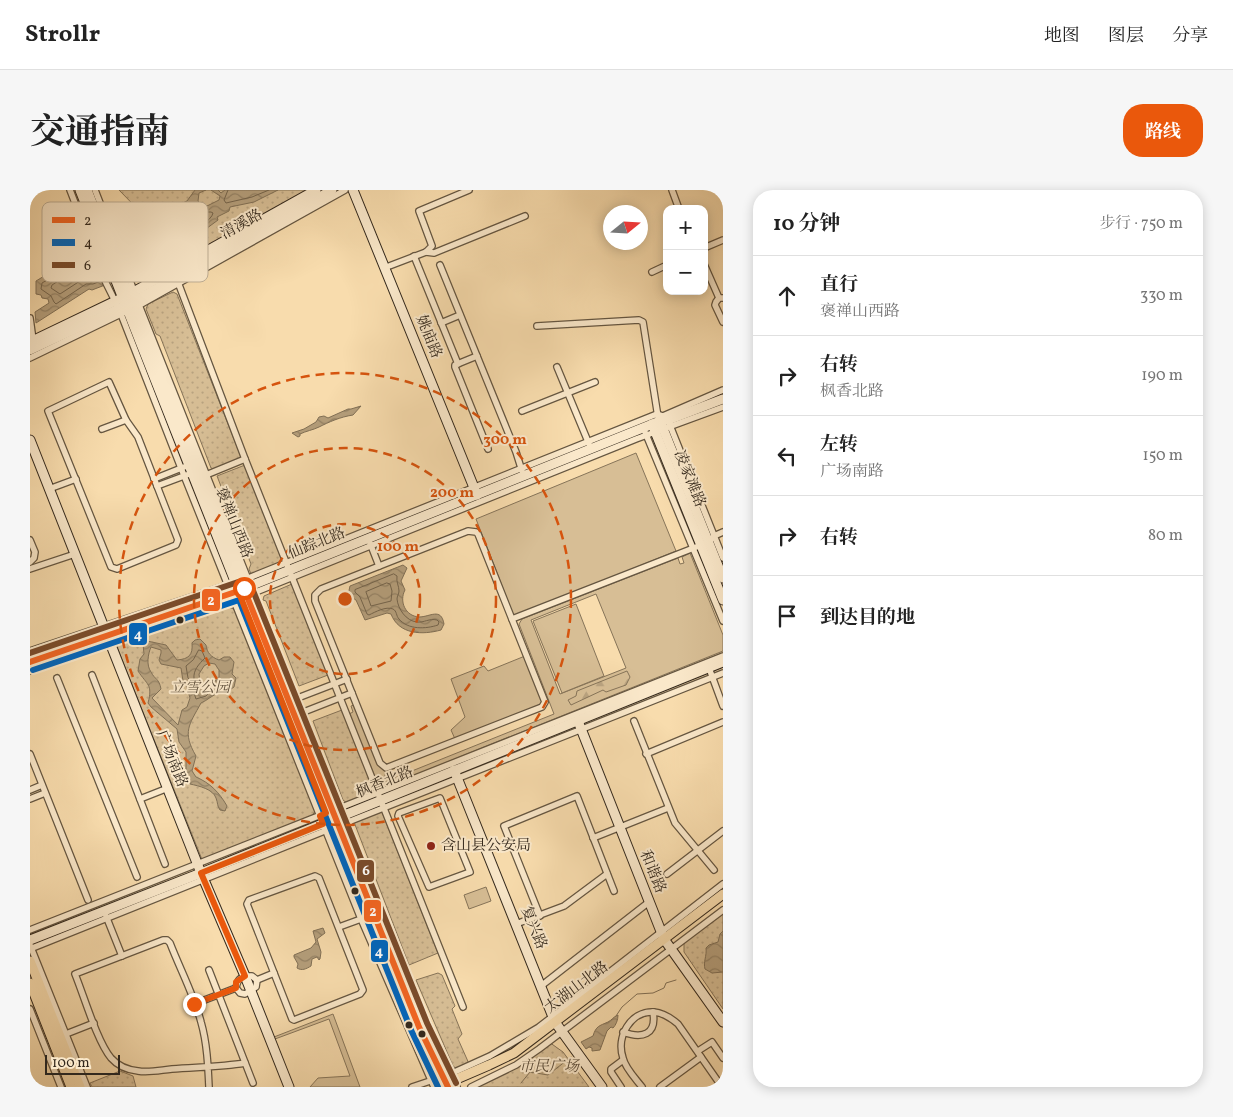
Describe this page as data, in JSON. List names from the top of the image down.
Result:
{
  "streets": {
    "main road": [
      "清溪路",
      "姚庙路",
      "凌家滩路",
      "褒禅山西路",
      "仙踪北路",
      "广场南路",
      "枫香北路",
      "和谐路",
      "复兴路",
      "太湖山北路"
    ]
  },
  "crossings": [
    ["清溪路", "褒禅山西路"],
    ["姚庙路", "仙踪北路"],
    ["凌家滩路", "仙踪北路"],
    ["褒禅山西路", "仙踪北路"],
    ["褒禅山西路", "枫香北路"],
    ["褒禅山西路", "太湖山北路"],
    ["仙踪北路", "广场南路"],
    ["广场南路", "枫香北路"],
    ["枫香北路", "和谐路"],
    ["枫香北路", "复兴路"],
    ["和谐路", "太湖山北路"],
    ["复兴路", "太湖山北路"]
  ],
  "parks": ["立雪公园", "市民广场"],
  "places": ["含山县公安局"],
  "lines": ["transit line 6", "transit line 2", "transit line 4"],
  "legend": ["2", "4", "6"],
  "scale_bar": "100 m",
  "north": "right",
  "page": {
    "header": "Strollr",
    "nav": ["地图", "图层", "分享"],
    "title": "交通指南",
    "buttons": "路线",
    "heading": ["10 分钟", "步行 · 750 m"],
    "map_buttons": ["+", "−"],
    "list": [
      ["直行", "褒禅山西路", "330 m"],
      ["右转", "枫香北路", "190 m"],
      ["左转", "广场南路", "150 m"],
      ["右转", "80 m"],
      "到达目的地"
    ],
    "scale": "100 m"
  },
  "rings": ["300 m", "200 m", "100 m"]
}
